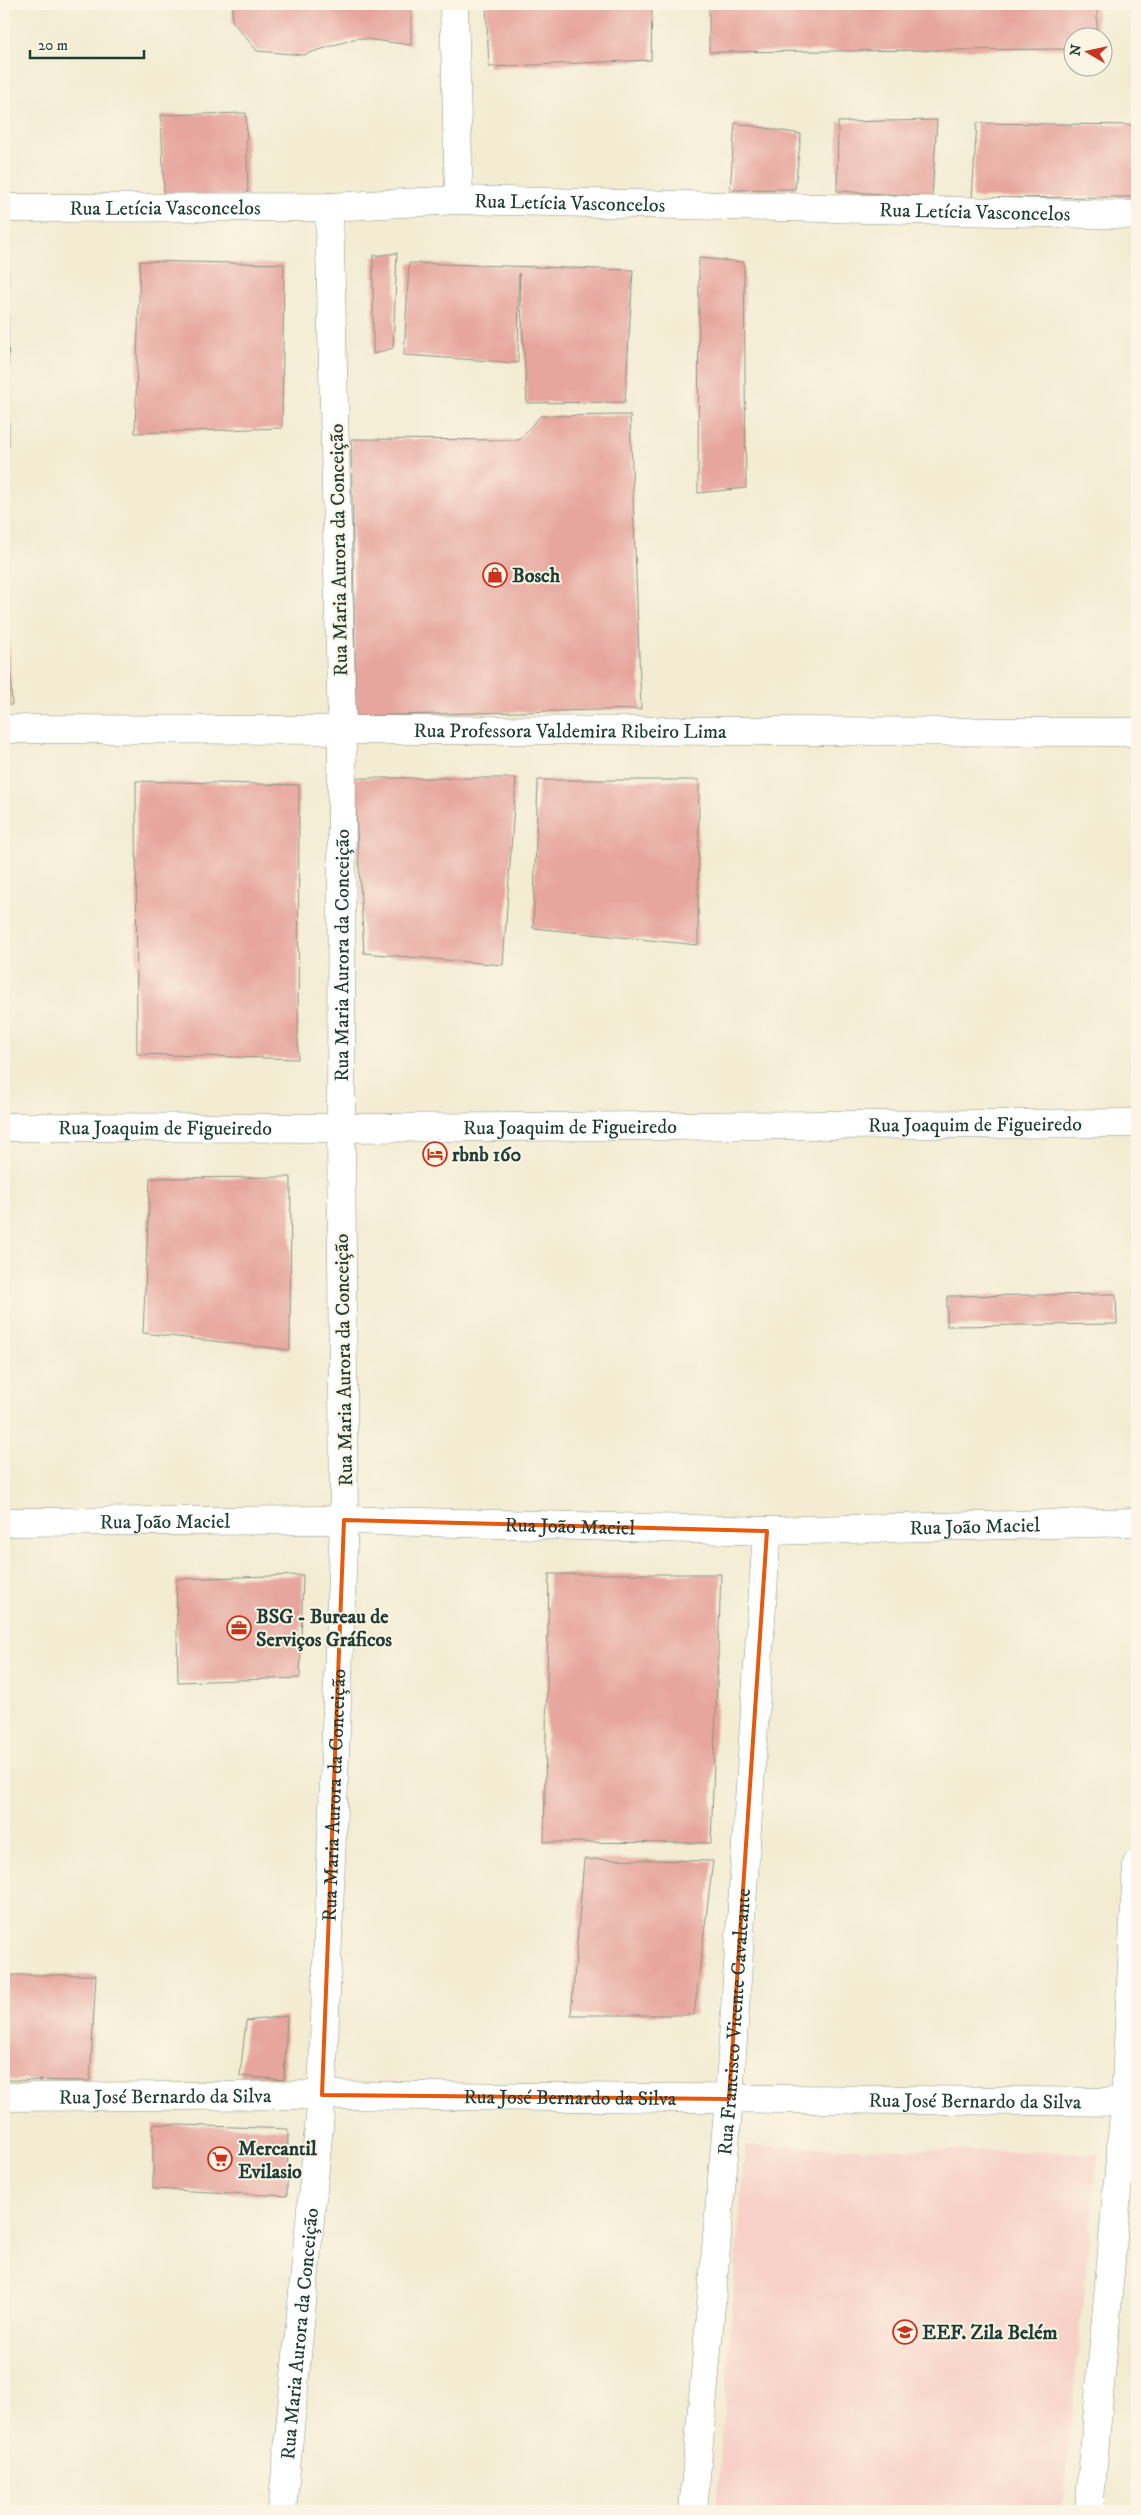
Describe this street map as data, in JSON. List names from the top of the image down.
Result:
{
  "streets": {
    "street": [
      "Rua Letícia Vasconcelos",
      "Rua Maria Aurora da Conceição",
      "Rua Professora Valdemira Ribeiro Lima",
      "Rua Joaquim de Figueiredo",
      "Rua João Maciel",
      "Rua Francisco Vicente Cavalcante",
      "Rua José Bernardo da Silva"
    ]
  },
  "crossings": [
    ["Rua Letícia Vasconcelos", "Rua Maria Aurora da Conceição"],
    ["Rua Maria Aurora da Conceição", "Rua Professora Valdemira Ribeiro Lima"],
    ["Rua Maria Aurora da Conceição", "Rua Joaquim de Figueiredo"],
    ["Rua Maria Aurora da Conceição", "Rua João Maciel"],
    ["Rua Maria Aurora da Conceição", "Rua José Bernardo da Silva"],
    ["Rua João Maciel", "Rua Francisco Vicente Cavalcante"],
    ["Rua Francisco Vicente Cavalcante", "Rua José Bernardo da Silva"]
  ],
  "places": {
    "shop": ["Bosch"],
    "hotel": ["rbnb 160"],
    "office": ["BSG - Bureau de Serviços Gráficos"],
    "supermarket": ["Mercantil Evilasio"],
    "school or university": ["EEF. Zila Belém"]
  },
  "scale_bar": "20 m",
  "north": "left"
}
